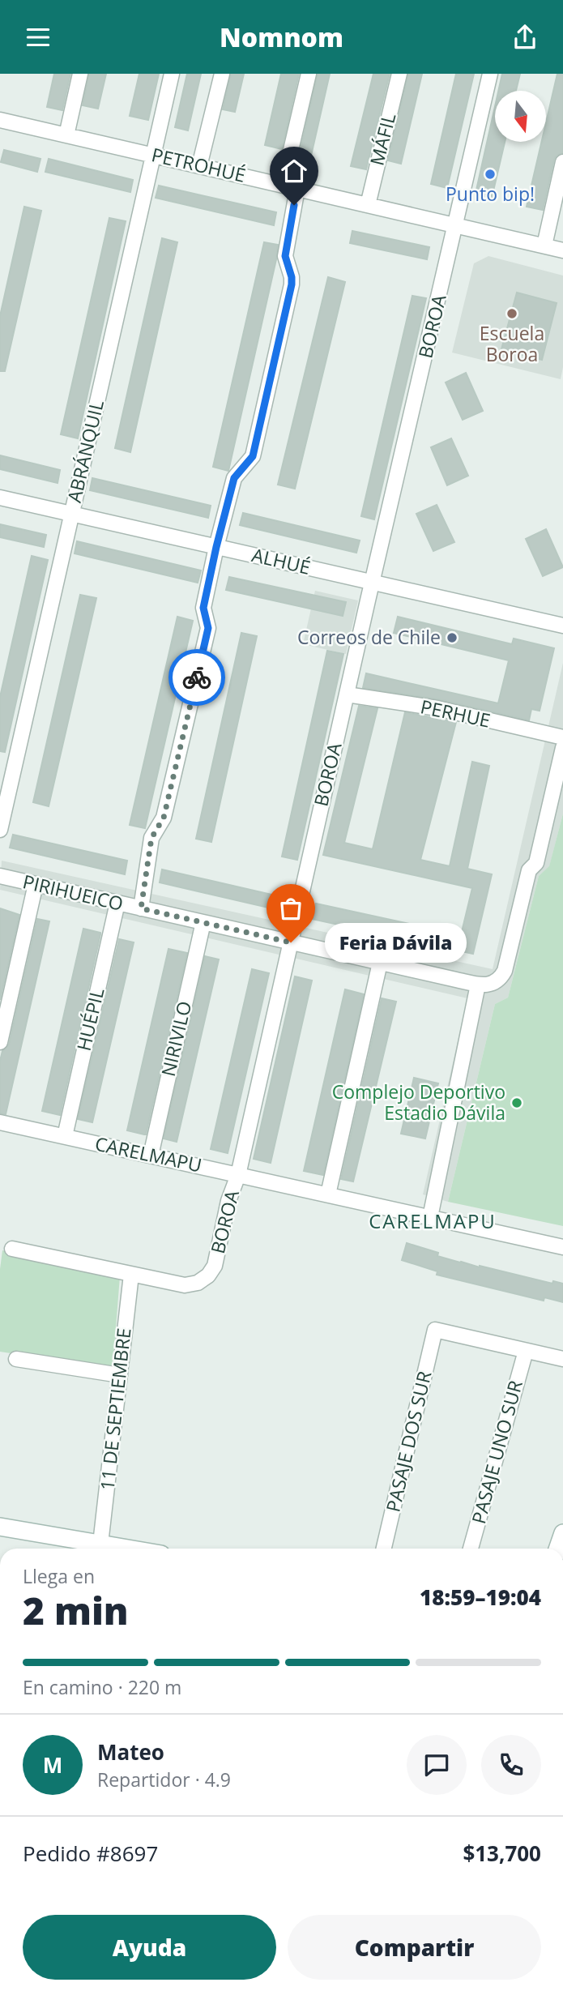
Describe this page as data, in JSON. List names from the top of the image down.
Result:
{
  "streets": {
    "street": [
      "MÁFIL",
      "PETROHUÉ",
      "BOROA",
      "ABRÁNQUIL",
      "ALHUÉ",
      "PERHUE",
      "PIRIHUEICO",
      "HUÉPIL",
      "NIRIVILO",
      "CARELMAPU",
      "11 DE SEPTIEMBRE",
      "PASAJE DOS SUR",
      "PASAJE UNO SUR"
    ]
  },
  "crossings": [
    ["MÁFIL", "PETROHUÉ"],
    ["PETROHUÉ", "BOROA"],
    ["PETROHUÉ", "ABRÁNQUIL"],
    ["BOROA", "ALHUÉ"],
    ["BOROA", "PERHUE"],
    ["BOROA", "PIRIHUEICO"],
    ["BOROA", "CARELMAPU"],
    ["BOROA", "11 DE SEPTIEMBRE"],
    ["ABRÁNQUIL", "ALHUÉ"],
    ["PIRIHUEICO", "HUÉPIL"],
    ["PIRIHUEICO", "NIRIVILO"],
    ["HUÉPIL", "CARELMAPU"],
    ["NIRIVILO", "CARELMAPU"],
    ["PASAJE DOS SUR", "PASAJE UNO SUR"]
  ],
  "districts": ["CARELMAPU"],
  "places": [
    "Punto bip!",
    "Escuela Boroa",
    "Correos de Chile",
    "Feria Dávila",
    "Complejo Deportivo Estadio Dávila"
  ],
  "north": "bottom",
  "page": {
    "header": "Nomnom",
    "bubble": "Feria Dávila",
    "heading": ["2 min", "Llega en", "18:59–19:04"],
    "panel": [
      "Mateo",
      "Repartidor · 4.9",
      "Pedido #8697",
      "$13,700"
    ],
    "bar": "En camino · 220 m",
    "round": "M",
    "buttons": ["Ayuda", "Compartir"]
  }
}
